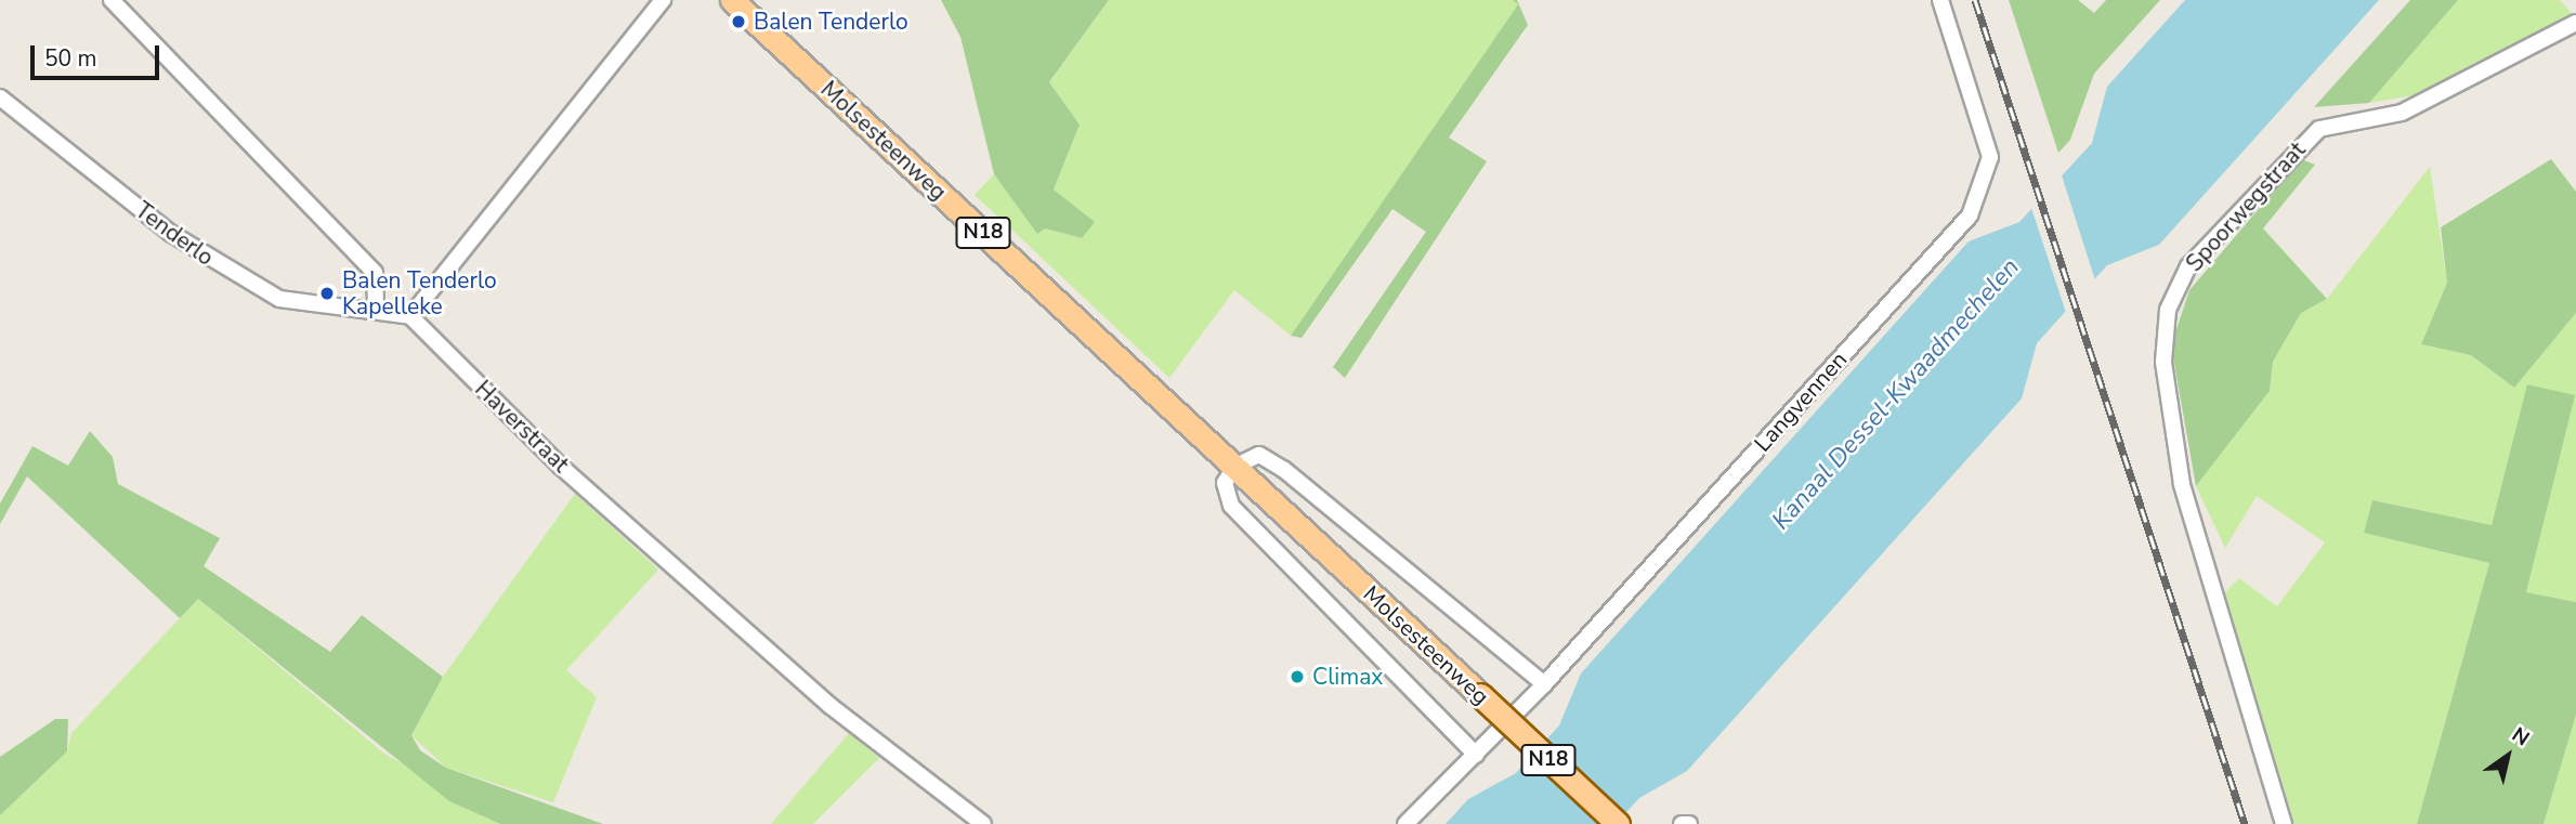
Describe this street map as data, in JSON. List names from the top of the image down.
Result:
{
  "streets": {
    "main road": ["Molsesteenweg", "N18"],
    "street": [
      "Spoorwegstraat",
      "Tenderlo",
      "Langvennen",
      "Haverstraat"
    ]
  },
  "crossings": [
    ["Molsesteenweg", "Langvennen"]
  ],
  "water": ["Kanaal Dessel-Kwaadmechelen"],
  "places": ["Balen Tenderlo", "Balen Tenderlo Kapelleke", "Climax"],
  "scale_bar": "50 m",
  "north": "top right"
}
